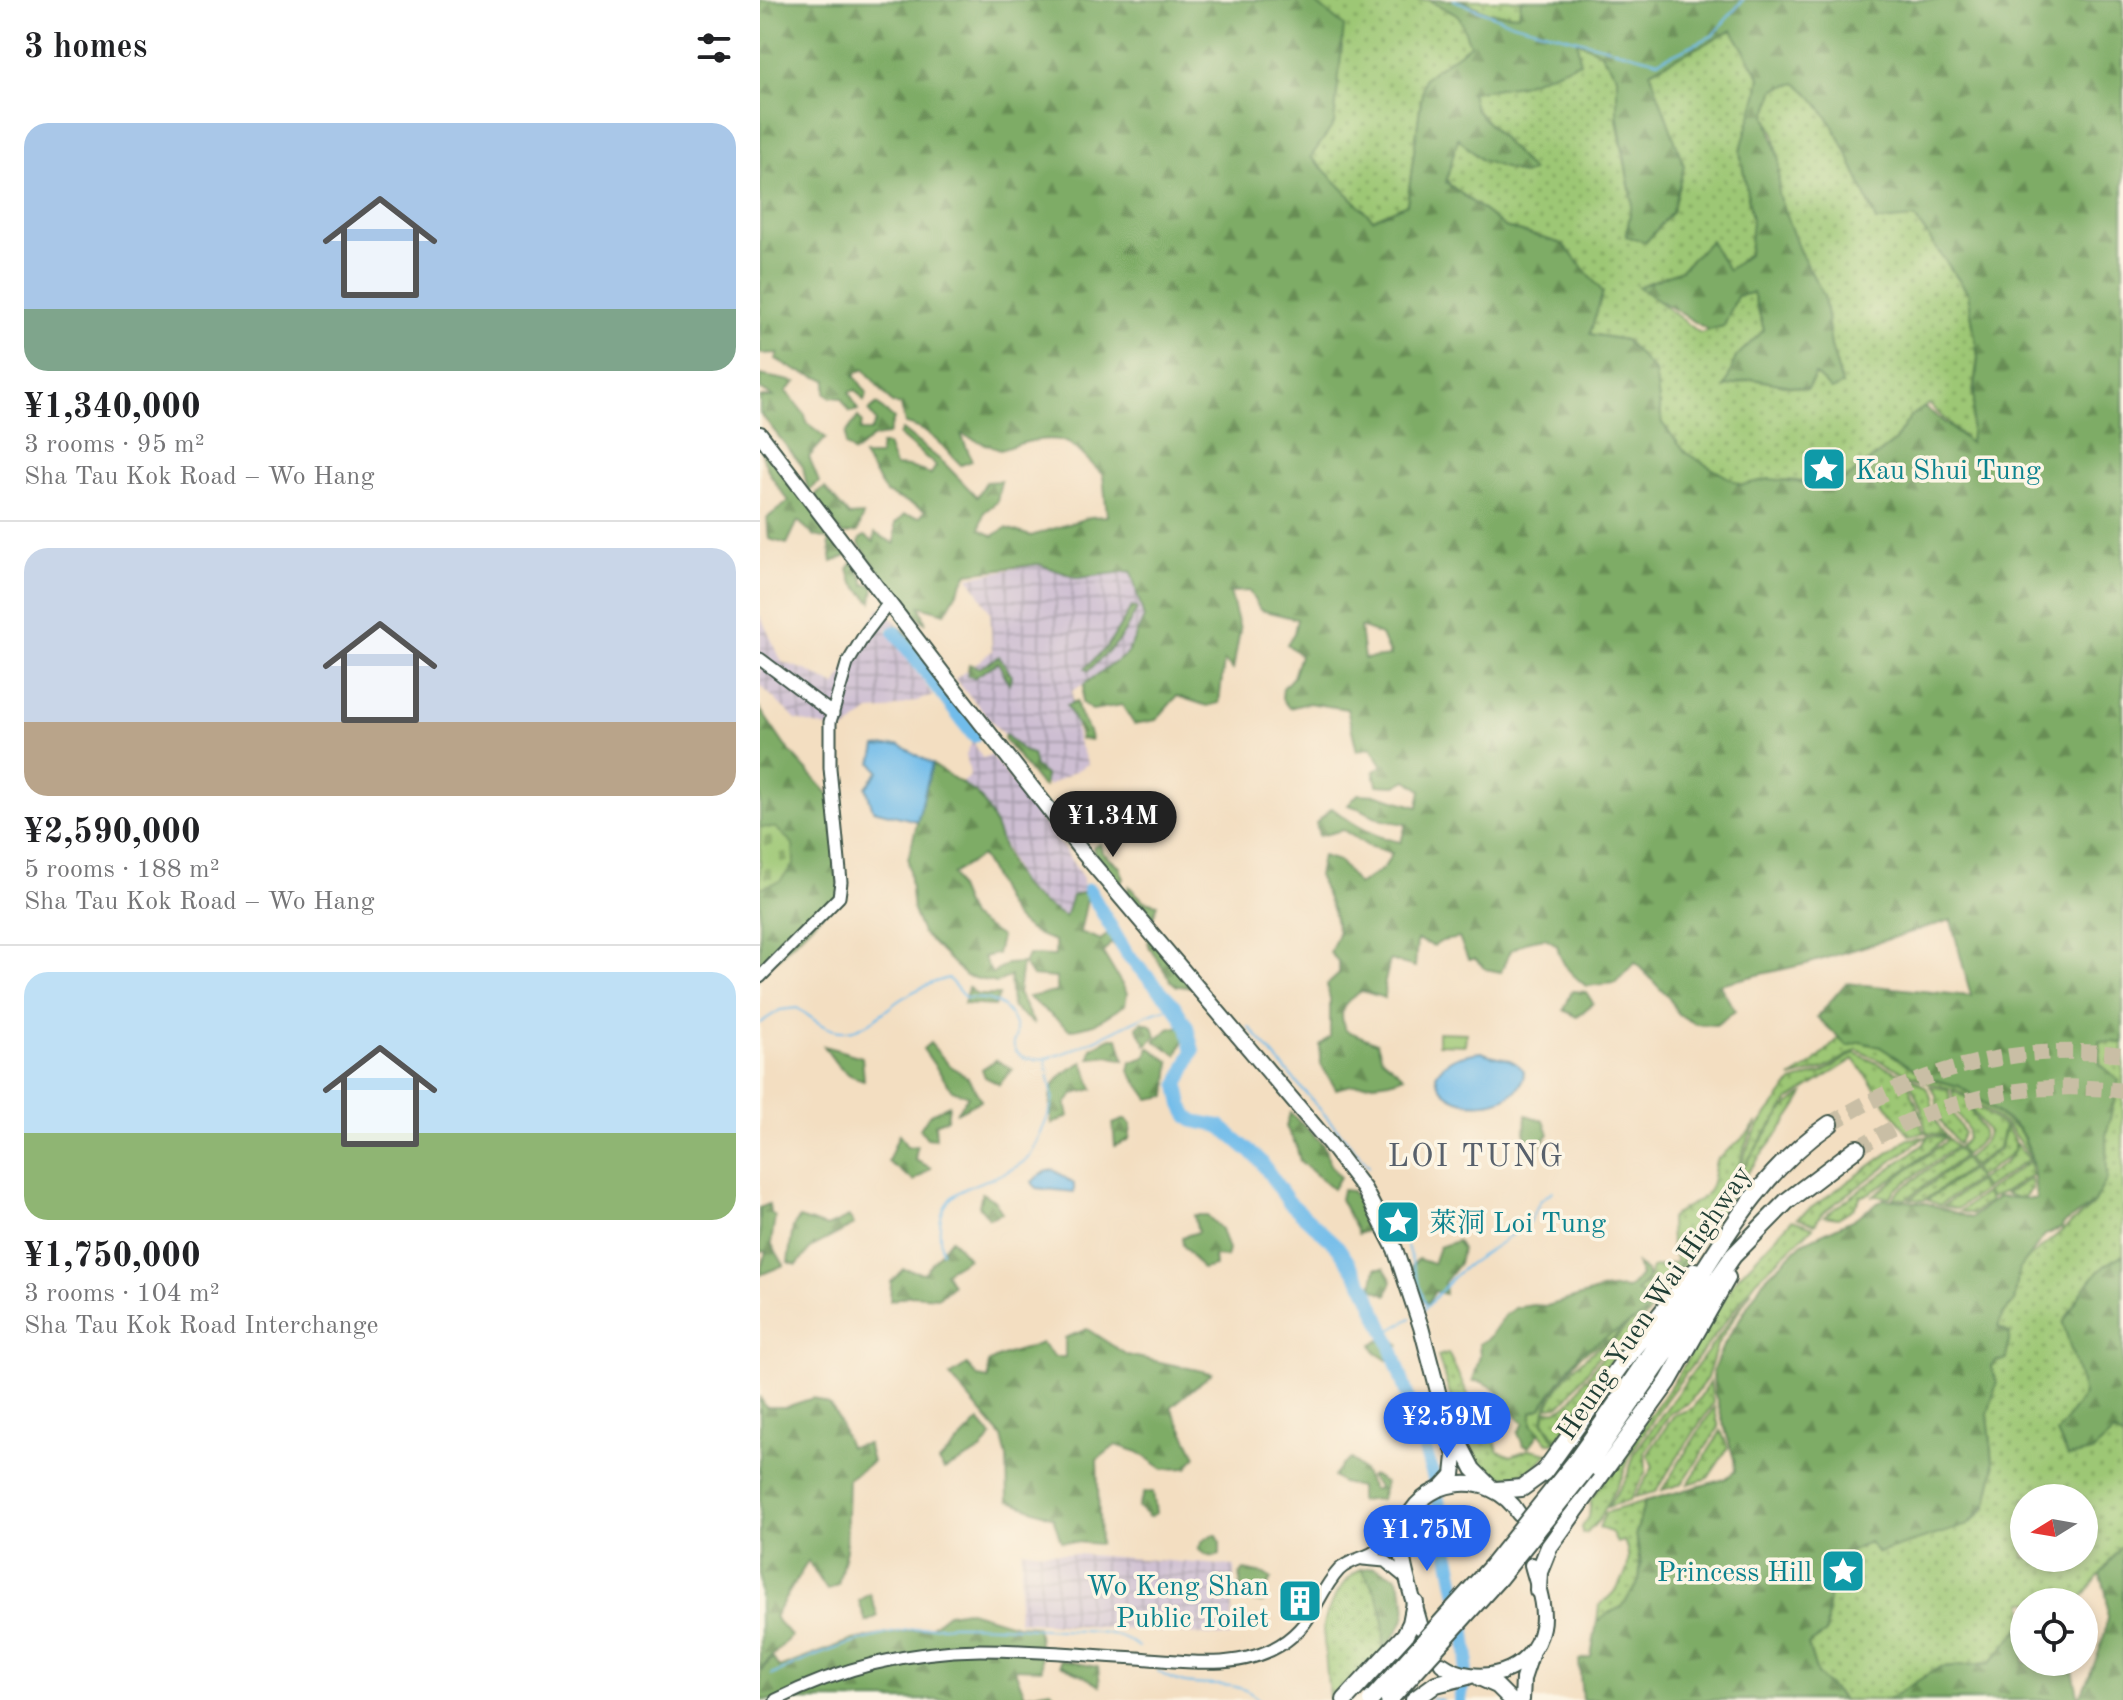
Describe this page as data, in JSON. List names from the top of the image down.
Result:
{
  "streets": {
    "highway": ["Heung Yuen Wai Highway"]
  },
  "districts": ["LOI TUNG"],
  "places": {
    "place": ["Kau Shui Tung", "萊洞 Loi Tung", "Princess Hill"],
    "building": ["Wo Keng Shan Public Toilet"]
  },
  "north": "left",
  "page": {
    "heading": "3 homes",
    "list": [
      {
        "name": "¥1,340,000",
        "note": "3 rooms · 95 m² · Sha Tau Kok Road – Wo Hang"
      },
      {
        "name": "¥2,590,000",
        "note": "5 rooms · 188 m² · Sha Tau Kok Road – Wo Hang"
      },
      {
        "name": "¥1,750,000",
        "note": "3 rooms · 104 m² · Sha Tau Kok Road Interchange"
      }
    ],
    "price": ["¥1.34M", "¥2.59M", "¥1.75M"]
  }
}
